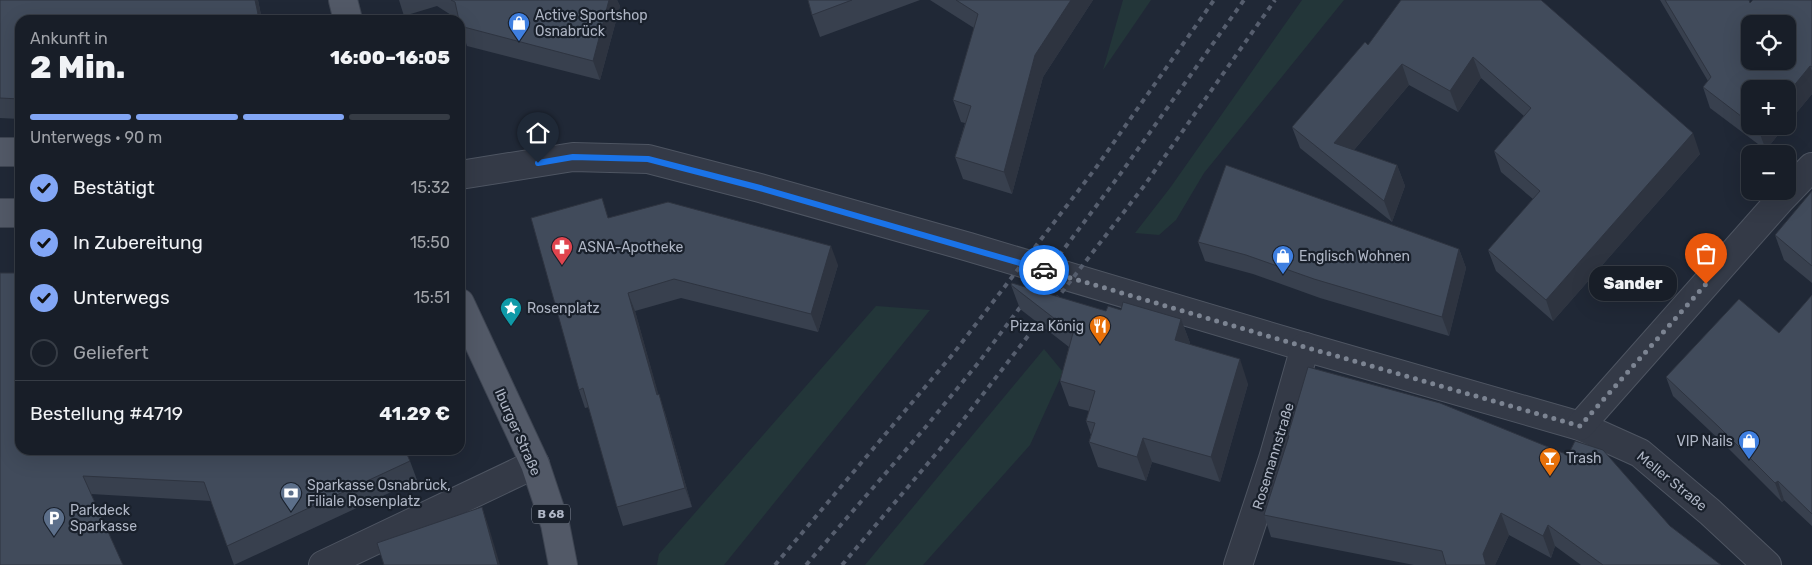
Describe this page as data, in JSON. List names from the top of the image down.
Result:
{
  "streets": {
    "main road": ["Iburger Straße", "B 68"],
    "street": ["Rosemannstraße", "Meller Straße"]
  },
  "crossings": [
    ["Rosemannstraße", "Meller Straße"]
  ],
  "places": {
    "shop": ["Active Sportshop Osnabrück", "Englisch Wohnen", "VIP Nails"],
    "pharmacy": ["ASNA-Apotheke"],
    "other": ["Sander"],
    "place": ["Rosenplatz"],
    "restaurant": ["Pizza König"],
    "bar": ["Trash"],
    "bank": ["Sparkasse Osnabrück, Filiale Rosenplatz"],
    "parking": ["Parkdeck Sparkasse"]
  },
  "page": {
    "map_buttons": ["+", "−"],
    "heading": ["2 Min.", "Ankunft in", "16:00–16:05"],
    "panel": ["Bestellung #4719", "41.29 €"],
    "bar": "Unterwegs · 90 m",
    "list": [
      ["Bestätigt", "15:32"],
      ["In Zubereitung", "15:50"],
      ["Unterwegs", "15:51"],
      "Geliefert"
    ],
    "bubble": "Sander"
  }
}
